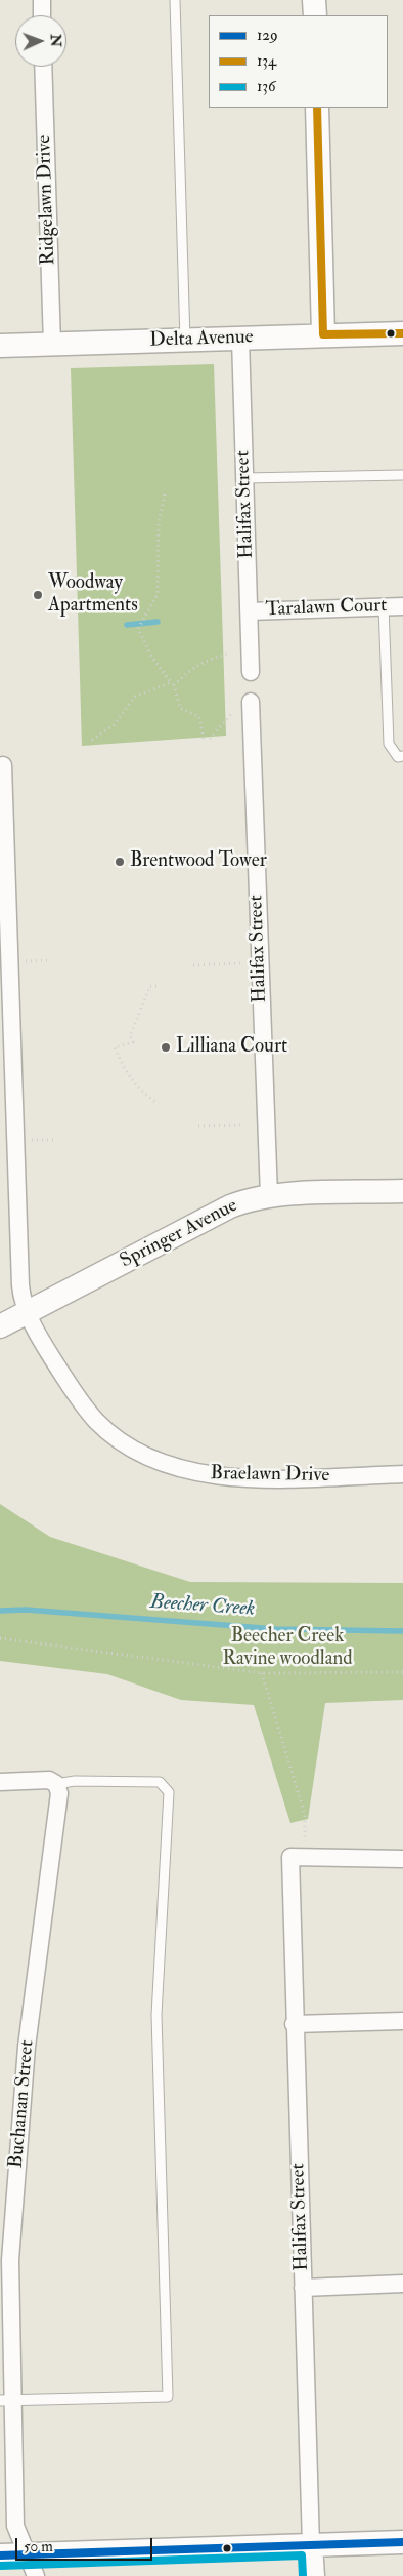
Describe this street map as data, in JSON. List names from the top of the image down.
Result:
{
  "streets": {
    "street": [
      "Ridgelawn Drive",
      "Delta Avenue",
      "Halifax Street",
      "Taralawn Court",
      "Springer Avenue",
      "Braelawn Drive",
      "Buchanan Street"
    ]
  },
  "crossings": [
    ["Ridgelawn Drive", "Delta Avenue"],
    ["Delta Avenue", "Halifax Street"],
    ["Halifax Street", "Taralawn Court"],
    ["Halifax Street", "Springer Avenue"],
    ["Springer Avenue", "Braelawn Drive"]
  ],
  "water": ["Beecher Creek"],
  "parks": ["Beecher Creek Ravine woodland"],
  "places": ["Woodway Apartments", "Brentwood Tower", "Lilliana Court"],
  "lines": ["transit line 134", "transit line 129", "transit line 136"],
  "legend": ["129", "134", "136"],
  "scale_bar": "50 m",
  "north": "right"
}
